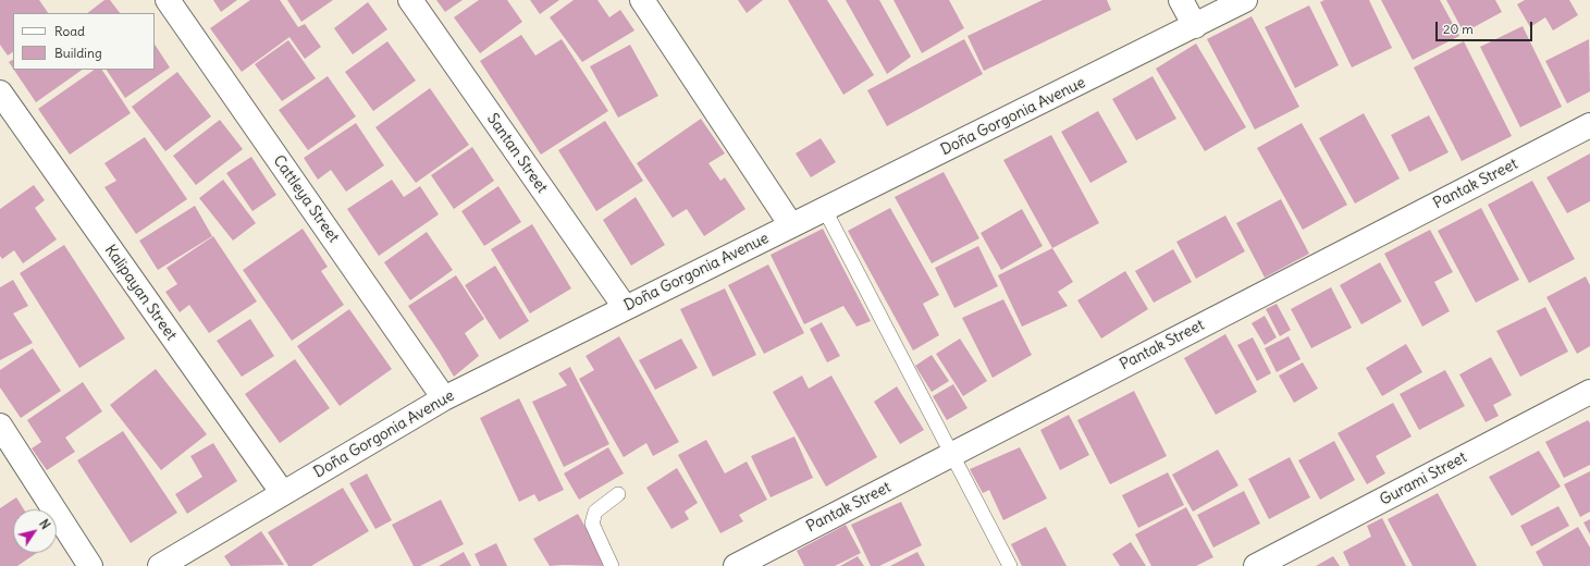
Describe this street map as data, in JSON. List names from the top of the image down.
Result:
{
  "streets": {
    "street": [
      "Doña Gorgonia Avenue",
      "Santan Street",
      "Pantak Street",
      "Cattleya Street",
      "Kalipayan Street",
      "Gurami Street"
    ]
  },
  "crossings": [
    ["Doña Gorgonia Avenue", "Santan Street"],
    ["Doña Gorgonia Avenue", "Cattleya Street"],
    ["Doña Gorgonia Avenue", "Kalipayan Street"]
  ],
  "legend": ["Road", "Building"],
  "scale_bar": "20 m",
  "north": "top right"
}
